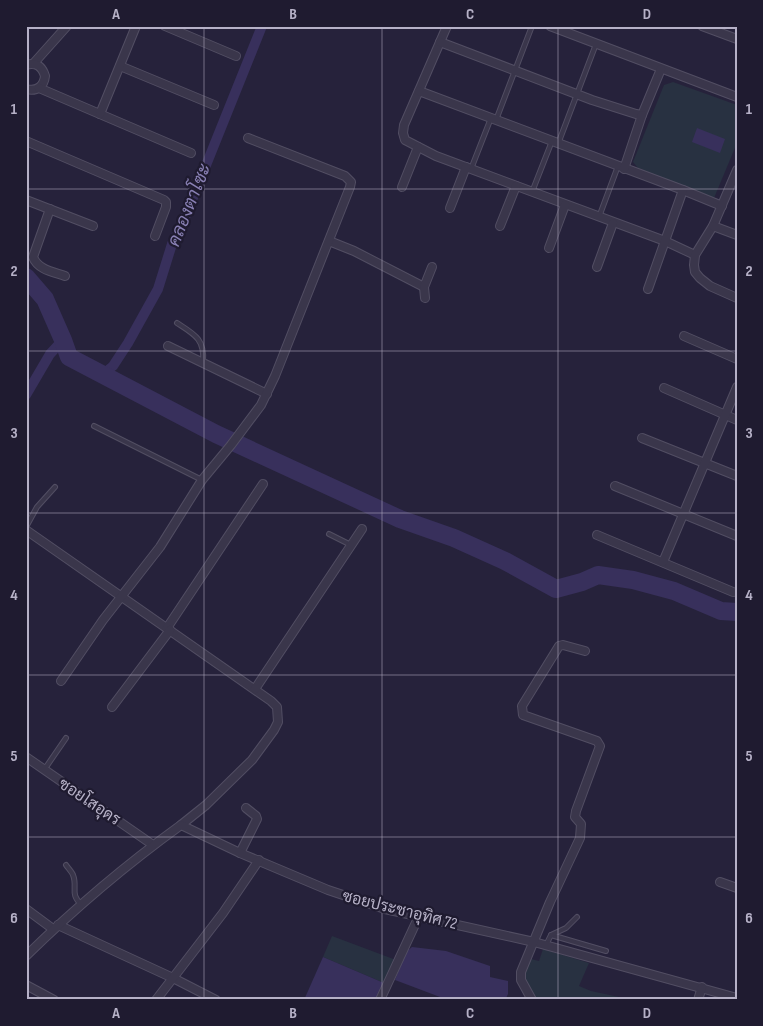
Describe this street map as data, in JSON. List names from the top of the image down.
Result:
{
  "streets": {
    "street": ["ซอยโสอุดร", "ซอยประชาอุทิศ 72"]
  },
  "water": ["คลองตาโซะ"],
  "grid": {
    "columns": [
      "A",
      "B",
      "C",
      "D"
    ],
    "rows": [
      "1",
      "2",
      "3",
      "4",
      "5",
      "6"
    ]
  }
}
